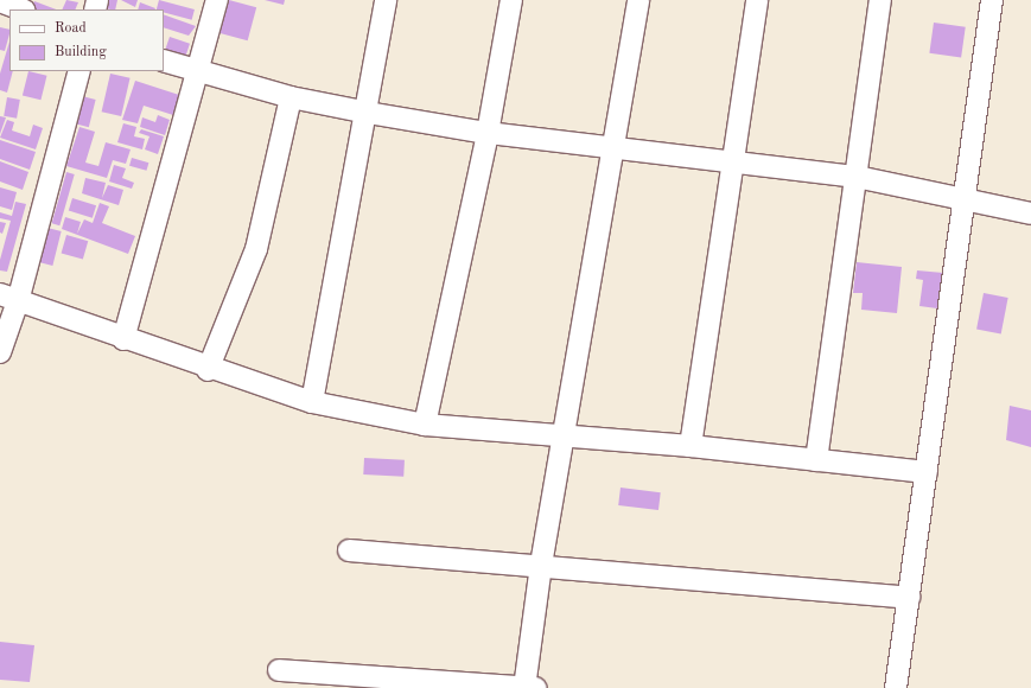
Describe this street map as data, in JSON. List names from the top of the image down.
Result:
{
  "legend": ["Road", "Building"]
}
